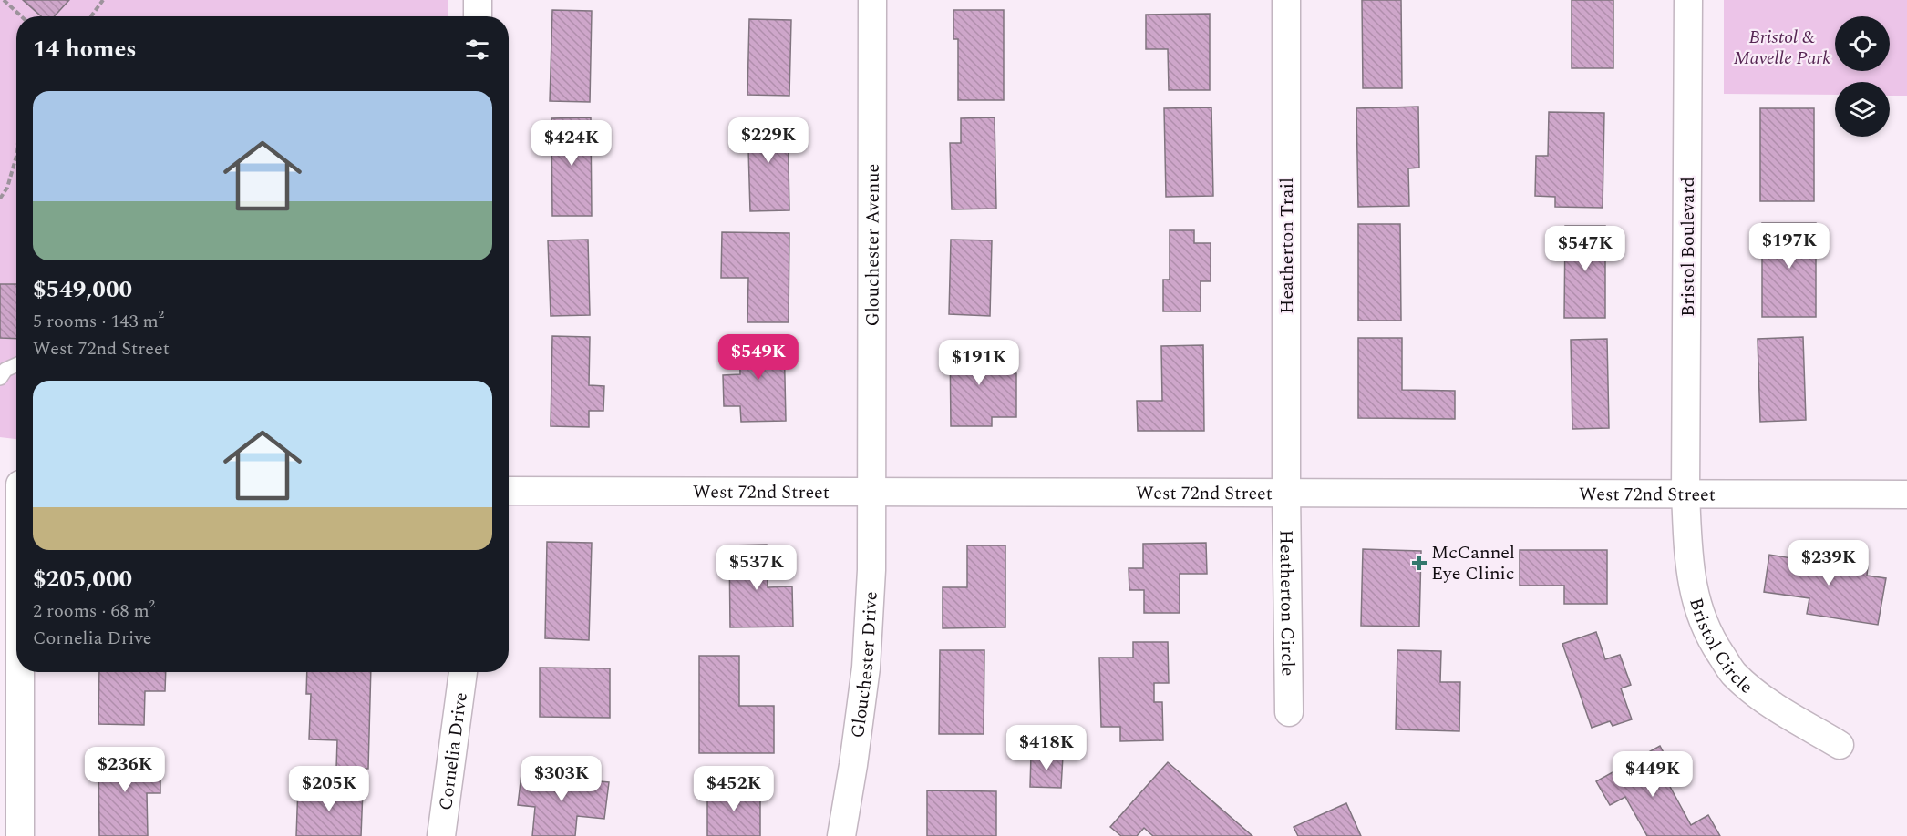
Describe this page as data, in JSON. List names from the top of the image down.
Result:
{
  "streets": {
    "street": [
      "Glouchester Avenue",
      "Heatherton Trail",
      "Bristol Boulevard",
      "West 72nd Street",
      "Heatherton Circle",
      "Bristol Circle",
      "Glouchester Drive",
      "Cornelia Drive"
    ]
  },
  "crossings": [
    ["Glouchester Avenue", "West 72nd Street"],
    ["Glouchester Avenue", "Glouchester Drive"],
    ["Heatherton Trail", "West 72nd Street"],
    ["Heatherton Trail", "Heatherton Circle"],
    ["Bristol Boulevard", "West 72nd Street"],
    ["Bristol Boulevard", "Bristol Circle"],
    ["West 72nd Street", "Heatherton Circle"],
    ["West 72nd Street", "Bristol Circle"],
    ["West 72nd Street", "Glouchester Drive"]
  ],
  "parks": ["Bristol & Mavelle Park"],
  "places": {
    "health": ["McCannel Eye Clinic"]
  },
  "page": {
    "heading": "14 homes",
    "list": [
      {
        "name": "$549,000",
        "note": "5 rooms · 143 m² · West 72nd Street"
      },
      {
        "name": "$205,000",
        "note": "2 rooms · 68 m² · Cornelia Drive"
      }
    ],
    "price": [
      "$229K",
      "$424K",
      "$197K",
      "$547K",
      "$549K",
      "$191K",
      "$239K",
      "$537K",
      "$418K",
      "$236K",
      "$449K",
      "$303K",
      "$205K",
      "$452K"
    ]
  }
}
